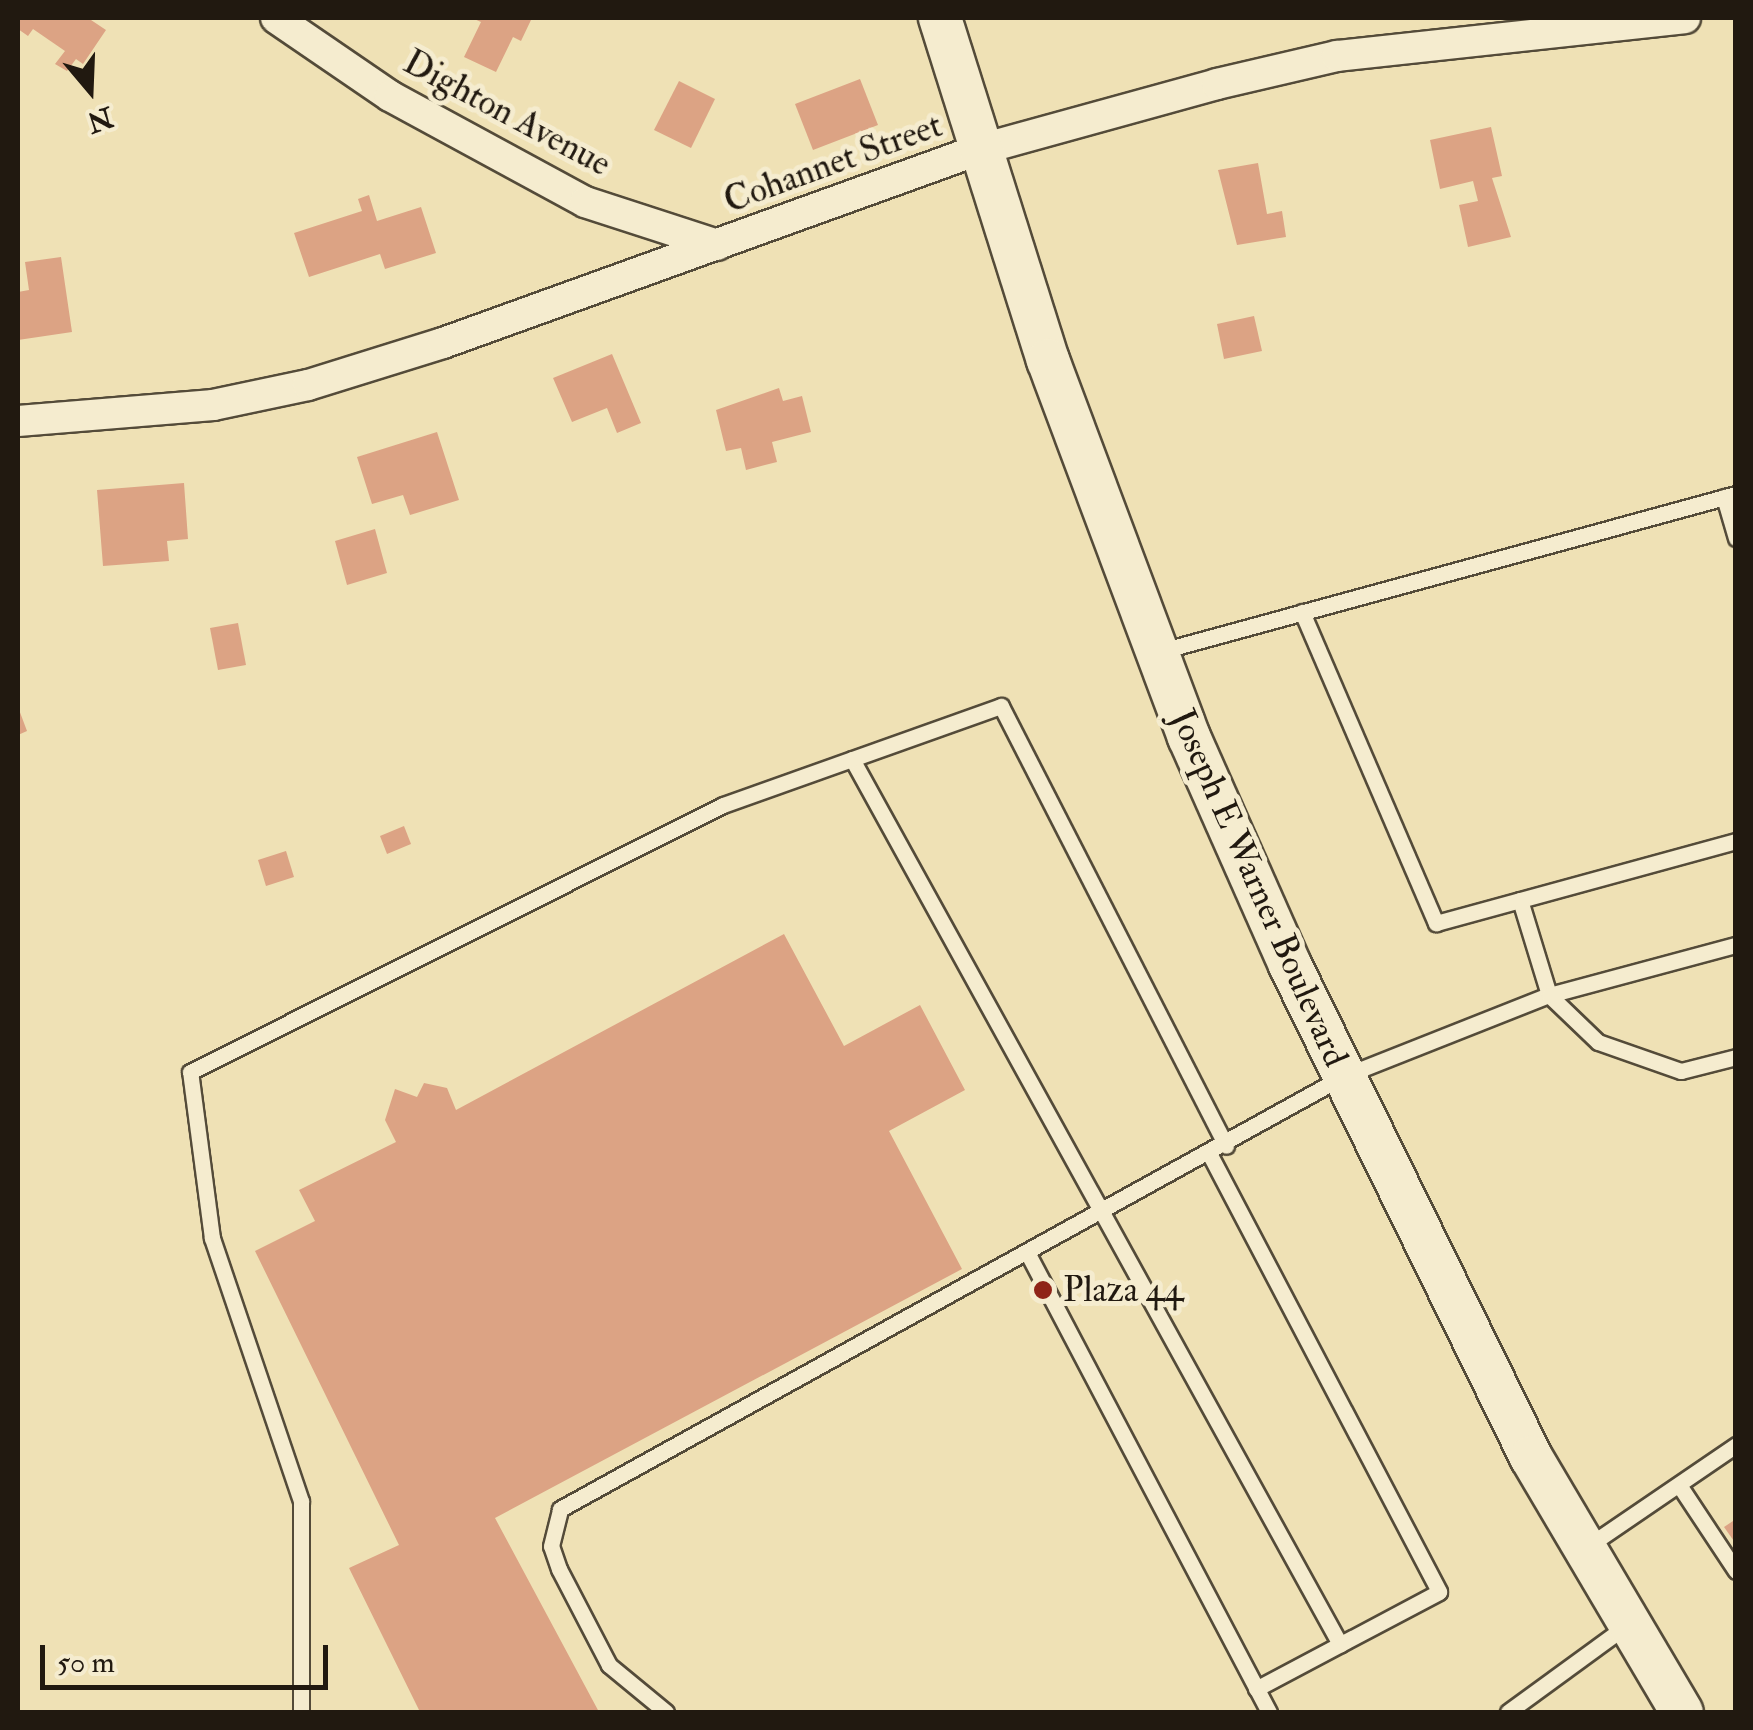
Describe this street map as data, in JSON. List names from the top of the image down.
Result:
{
  "streets": {
    "main road": ["Joseph E Warner Boulevard"],
    "street": ["Dighton Avenue", "Cohannet Street"]
  },
  "crossings": [
    ["Dighton Avenue", "Cohannet Street"],
    ["Cohannet Street", "Joseph E Warner Boulevard"]
  ],
  "places": ["Plaza 44"],
  "scale_bar": "50 m",
  "north": "bottom"
}
